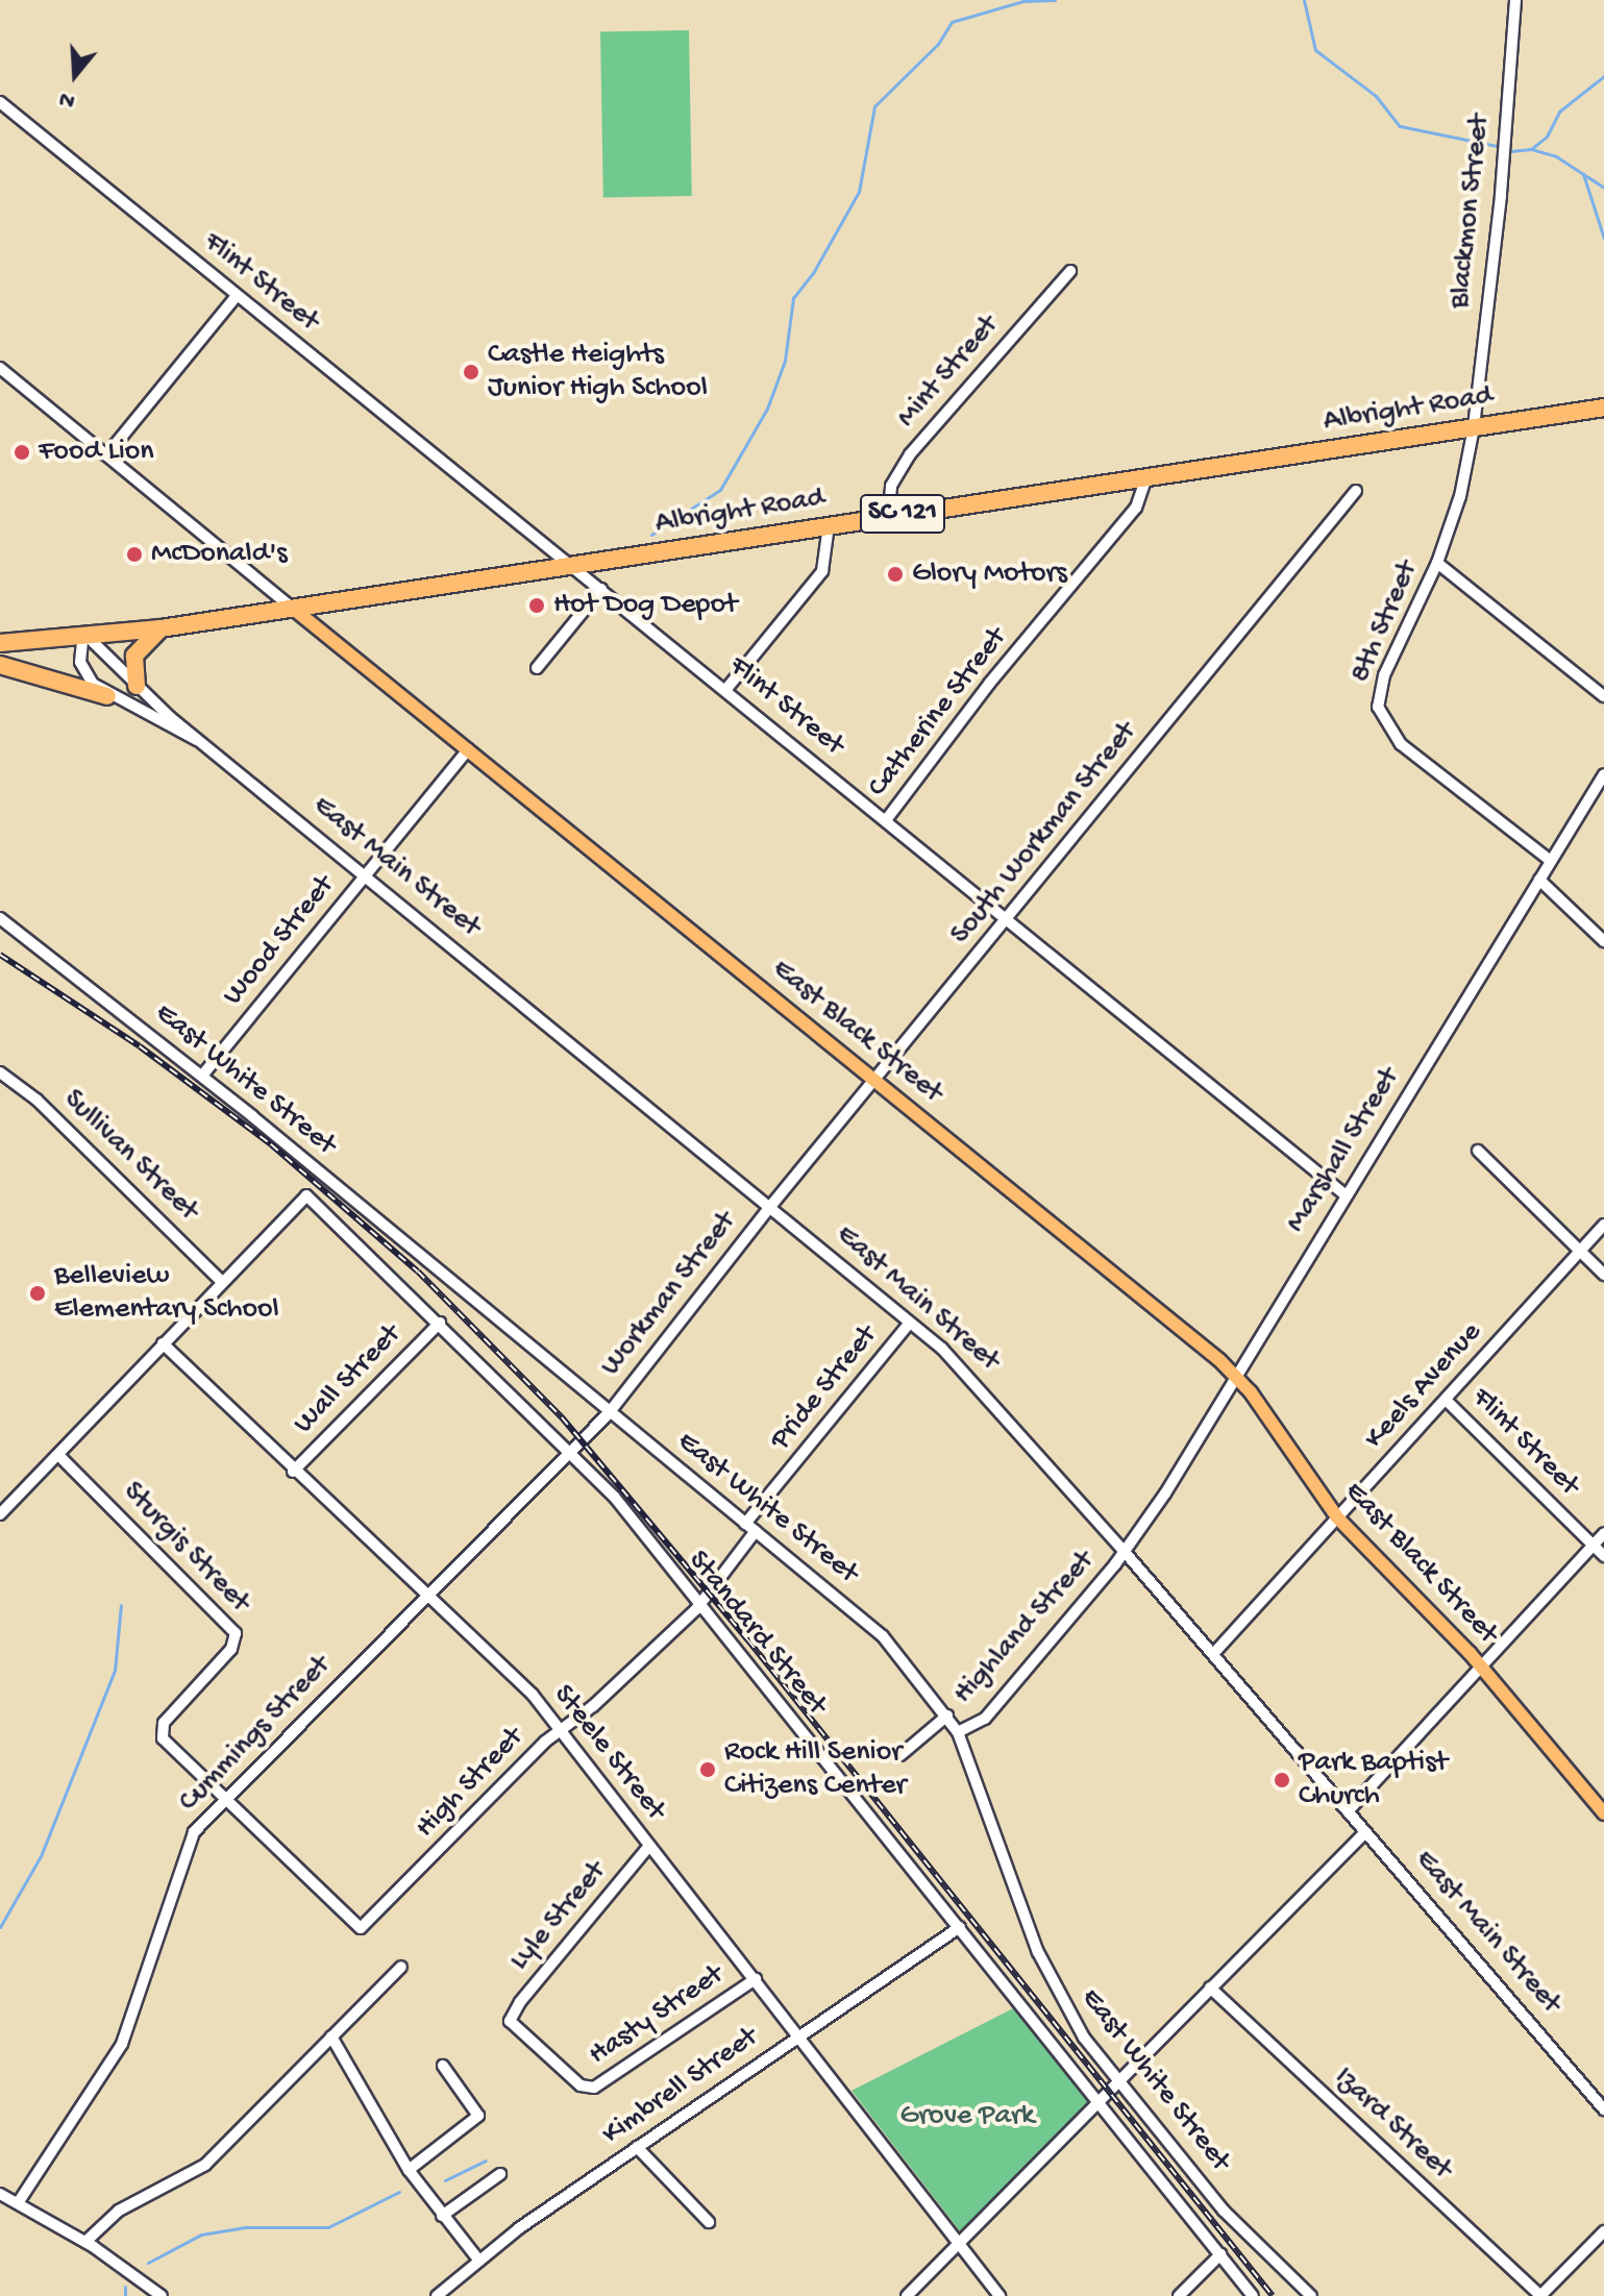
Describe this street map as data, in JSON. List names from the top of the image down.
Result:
{
  "streets": {
    "highway": ["Albright Road", "SC 121"],
    "main road": ["East Black Street"],
    "street": [
      "Blackmon Street",
      "Flint Street",
      "Mint Street",
      "8th Street",
      "Catherine Street",
      "South Workman Street",
      "East Main Street",
      "Wood Street",
      "East White Street",
      "Marshall Street",
      "Sullivan Street",
      "Workman Street",
      "Wall Street",
      "Keels Avenue",
      "Pride Street",
      "Sturgis Street",
      "Highland Street",
      "Standard Street",
      "Cummings Street",
      "Steele Street",
      "High Street",
      "Lyle Street",
      "Hasty Street",
      "Kimbrell Street",
      "Izard Street"
    ]
  },
  "crossings": [
    ["Blackmon Street", "Albright Road"],
    ["Blackmon Street", "8th Street"],
    ["Flint Street", "Albright Road"],
    ["Flint Street", "Catherine Street"],
    ["Flint Street", "South Workman Street"],
    ["Flint Street", "Marshall Street"],
    ["Flint Street", "Keels Avenue"],
    ["Mint Street", "Albright Road"],
    ["Albright Road", "8th Street"],
    ["Albright Road", "Catherine Street"],
    ["Albright Road", "East Main Street"],
    ["Albright Road", "East Black Street"],
    ["8th Street", "Marshall Street"],
    ["South Workman Street", "East Main Street"],
    ["South Workman Street", "East Black Street"],
    ["South Workman Street", "Workman Street"],
    ["East Main Street", "Wood Street"],
    ["East Main Street", "Marshall Street"],
    ["East Main Street", "Workman Street"],
    ["East Main Street", "Keels Avenue"],
    ["East Main Street", "Pride Street"],
    ["East Main Street", "Highland Street"],
    ["Wood Street", "East Black Street"],
    ["Wood Street", "East White Street"],
    ["East Black Street", "Marshall Street"],
    ["East Black Street", "Keels Avenue"],
    ["East White Street", "Workman Street"],
    ["East White Street", "Pride Street"],
    ["East White Street", "Highland Street"],
    ["East White Street", "Cummings Street"],
    ["East White Street", "High Street"],
    ["Marshall Street", "Highland Street"],
    ["Sullivan Street", "Standard Street"],
    ["Workman Street", "Cummings Street"],
    ["Wall Street", "Standard Street"],
    ["Wall Street", "Steele Street"],
    ["Sturgis Street", "Cummings Street"],
    ["Sturgis Street", "High Street"],
    ["Standard Street", "Cummings Street"],
    ["Standard Street", "High Street"],
    ["Standard Street", "Kimbrell Street"],
    ["Cummings Street", "Steele Street"],
    ["Steele Street", "High Street"],
    ["Steele Street", "Lyle Street"],
    ["Steele Street", "Hasty Street"],
    ["Steele Street", "Kimbrell Street"],
    ["Lyle Street", "Hasty Street"]
  ],
  "parks": ["Grove Park"],
  "places": [
    "Castle Heights Junior High School",
    "Food Lion",
    "McDonald's",
    "Glory Motors",
    "Hot Dog Depot",
    "Belleview Elementary School",
    "Rock Hill Senior Citizens Center",
    "Park Baptist Church"
  ],
  "north": "bottom"
}
